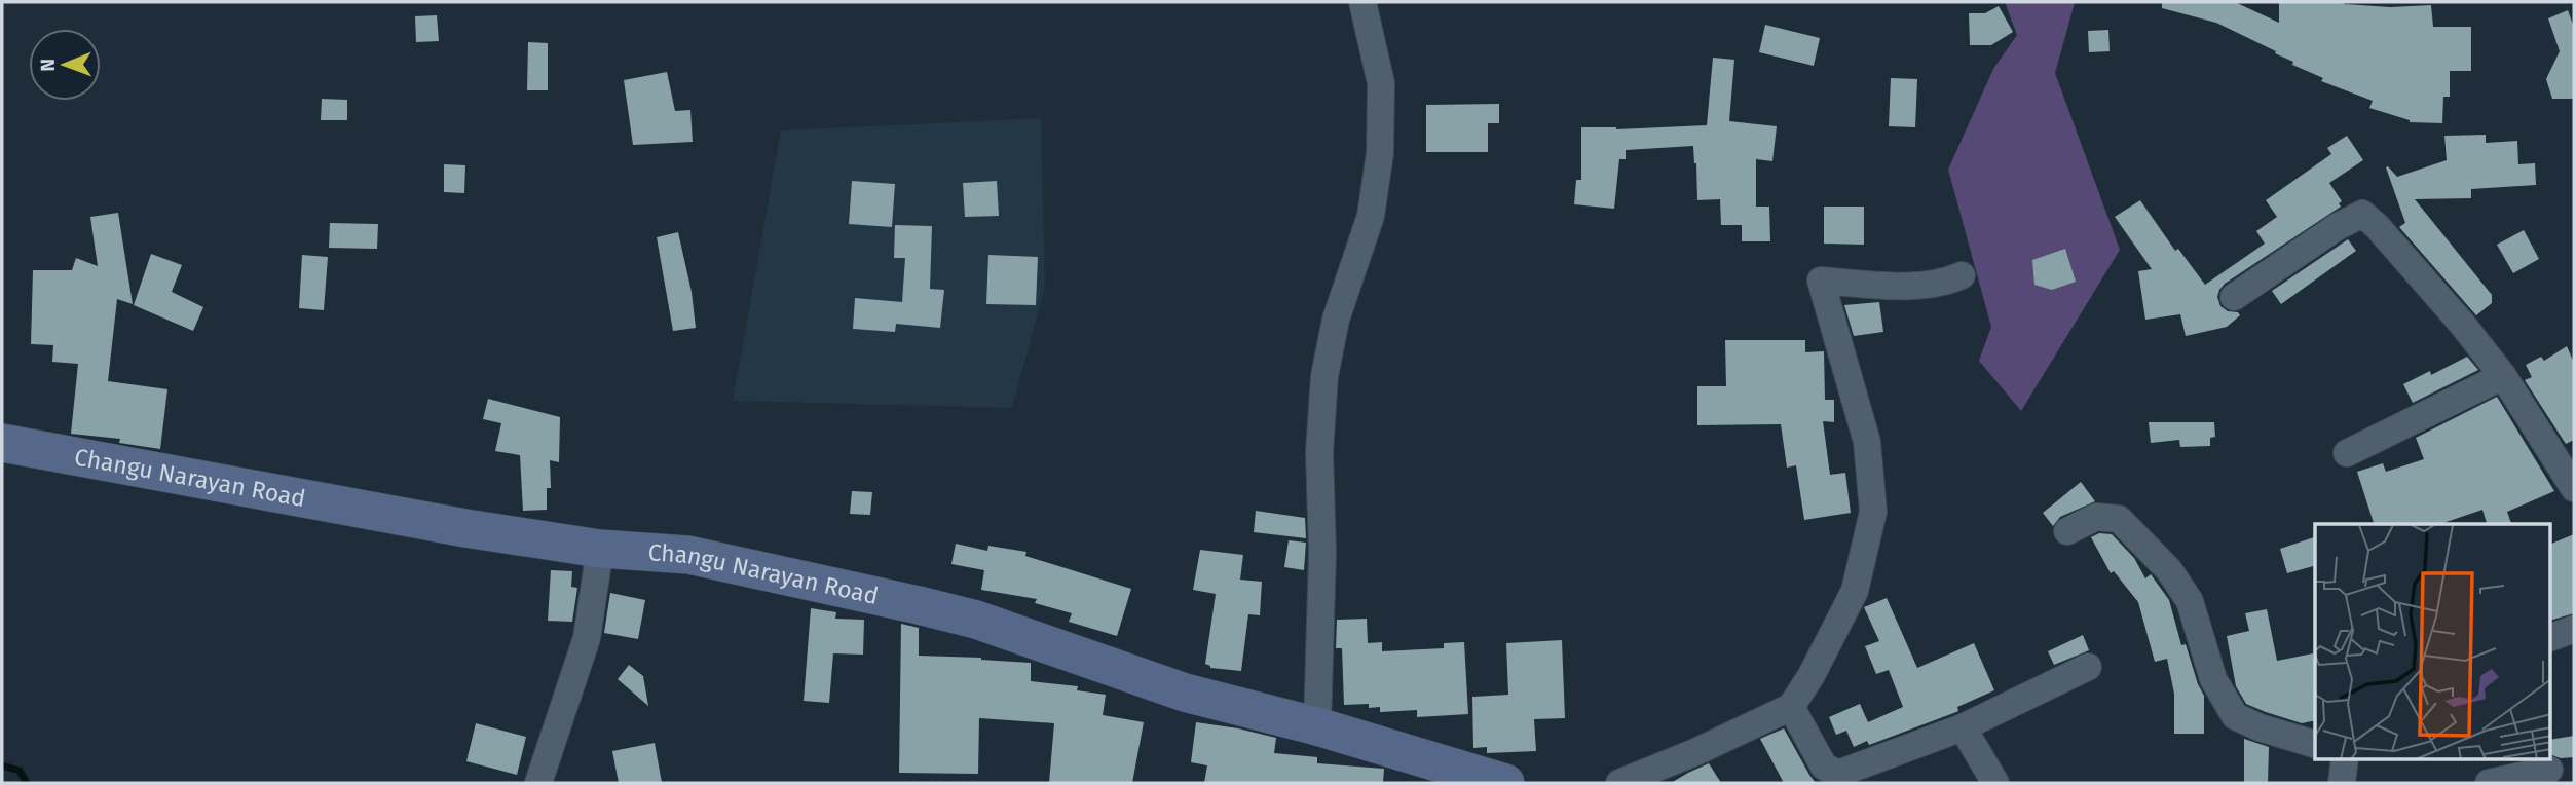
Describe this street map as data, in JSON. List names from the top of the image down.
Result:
{
  "streets": {
    "main road": ["Changu Narayan Road"]
  },
  "north": "left"
}
